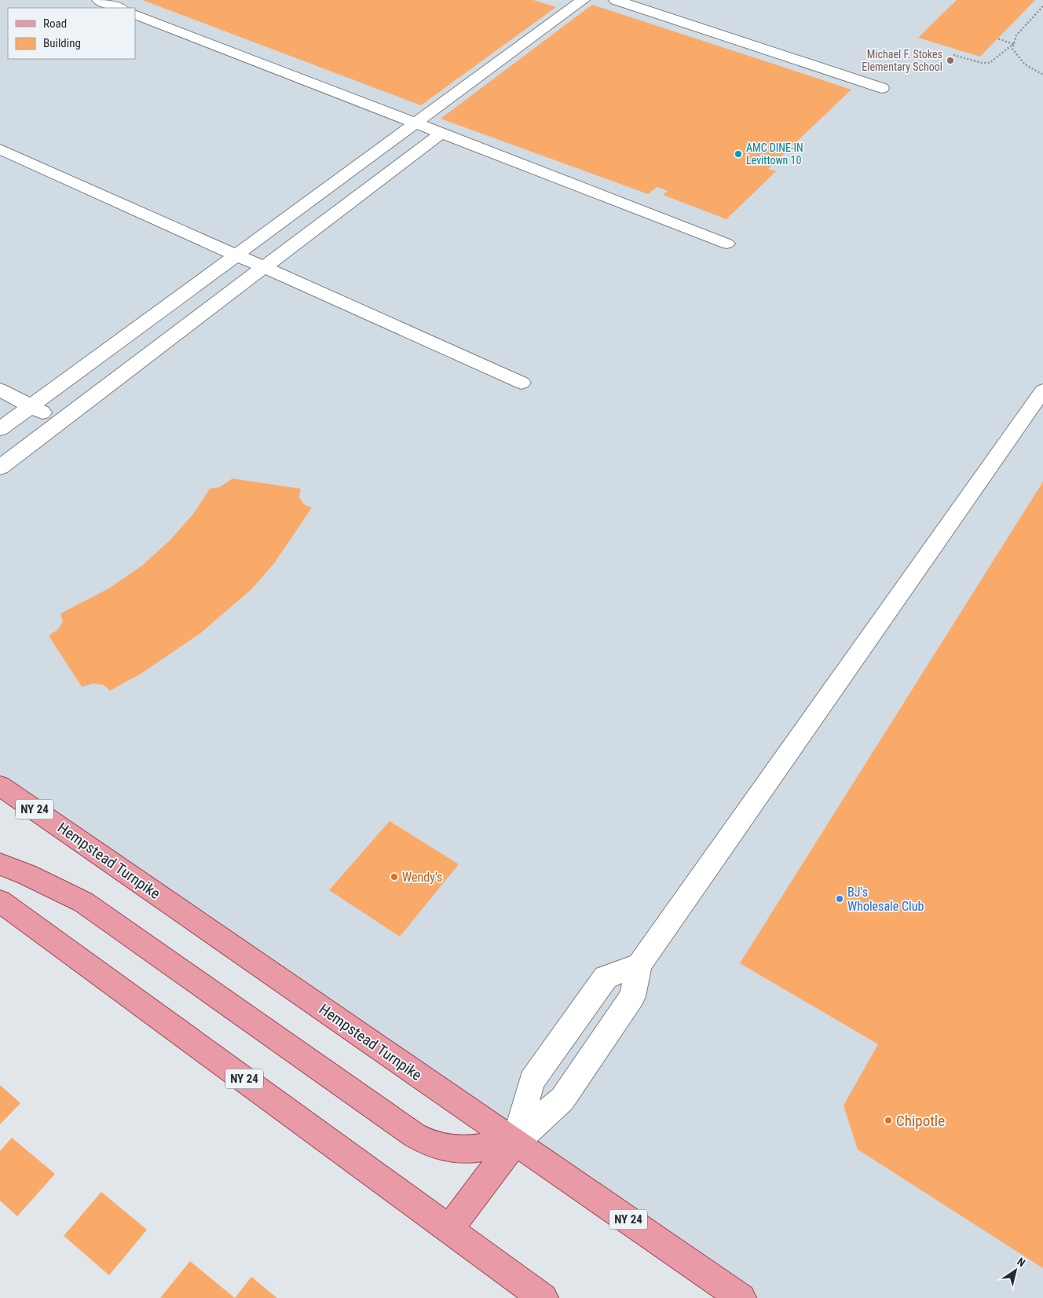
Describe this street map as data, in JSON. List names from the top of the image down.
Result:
{
  "streets": {
    "main road": ["NY 24", "Hempstead Turnpike"]
  },
  "places": [
    "Michael F. Stokes Elementary School",
    "AMC DINE-IN Levittown 10",
    "Wendy's",
    "BJ's Wholesale Club",
    "Chipotle"
  ],
  "legend": ["Road", "Building"],
  "north": "top right"
}
